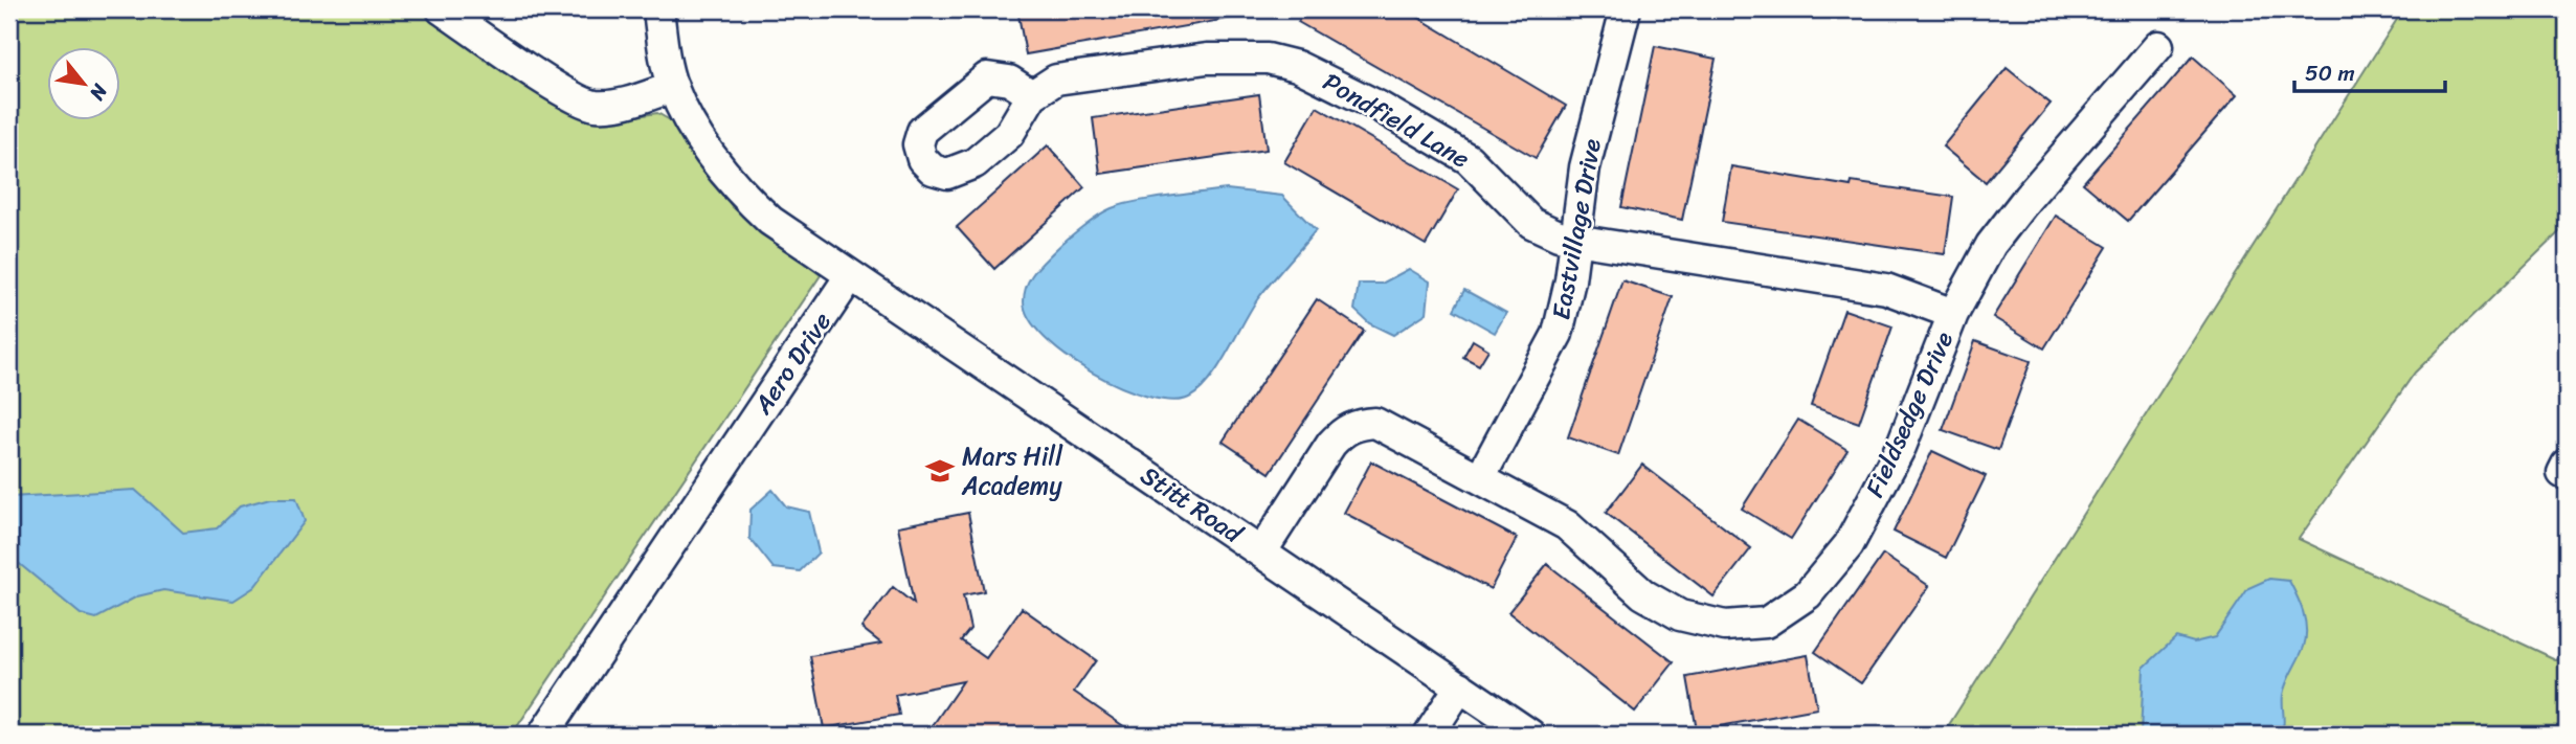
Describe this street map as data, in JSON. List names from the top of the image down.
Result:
{
  "streets": {
    "street": [
      "Pondfield Lane",
      "Eastvillage Drive",
      "Aero Drive",
      "Fieldsedge Drive",
      "Stitt Road"
    ]
  },
  "crossings": [
    ["Pondfield Lane", "Eastvillage Drive"],
    ["Pondfield Lane", "Fieldsedge Drive"],
    ["Eastvillage Drive", "Fieldsedge Drive"],
    ["Aero Drive", "Stitt Road"],
    ["Fieldsedge Drive", "Stitt Road"]
  ],
  "places": {
    "school or university": ["Mars Hill Academy"]
  },
  "scale_bar": "50 m",
  "north": "bottom right"
}
